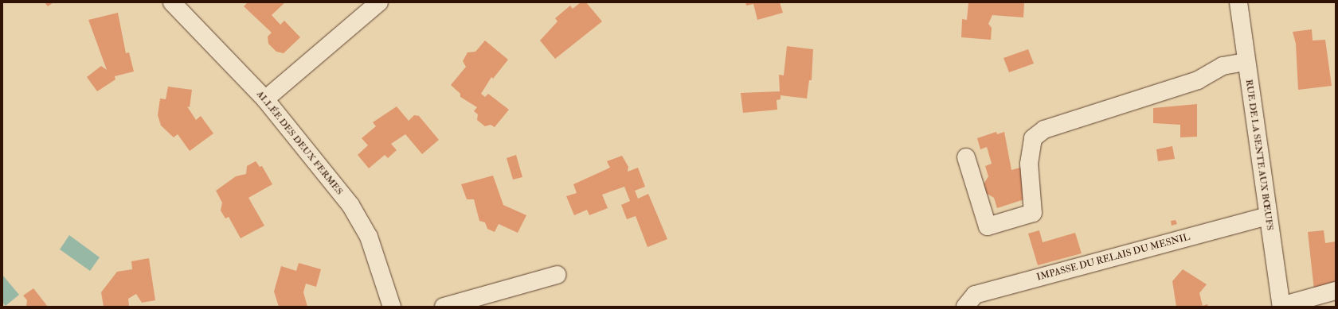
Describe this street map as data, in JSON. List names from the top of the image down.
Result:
{
  "streets": {
    "street": ["ALLÉE DES DEUX FERMES", "RUE DE LA SENTE AUX BŒUFS", "IMPASSE DU RELAIS DU MESNIL"]
  },
  "crossings": [
    ["RUE DE LA SENTE AUX BŒUFS", "IMPASSE DU RELAIS DU MESNIL"]
  ]
}
